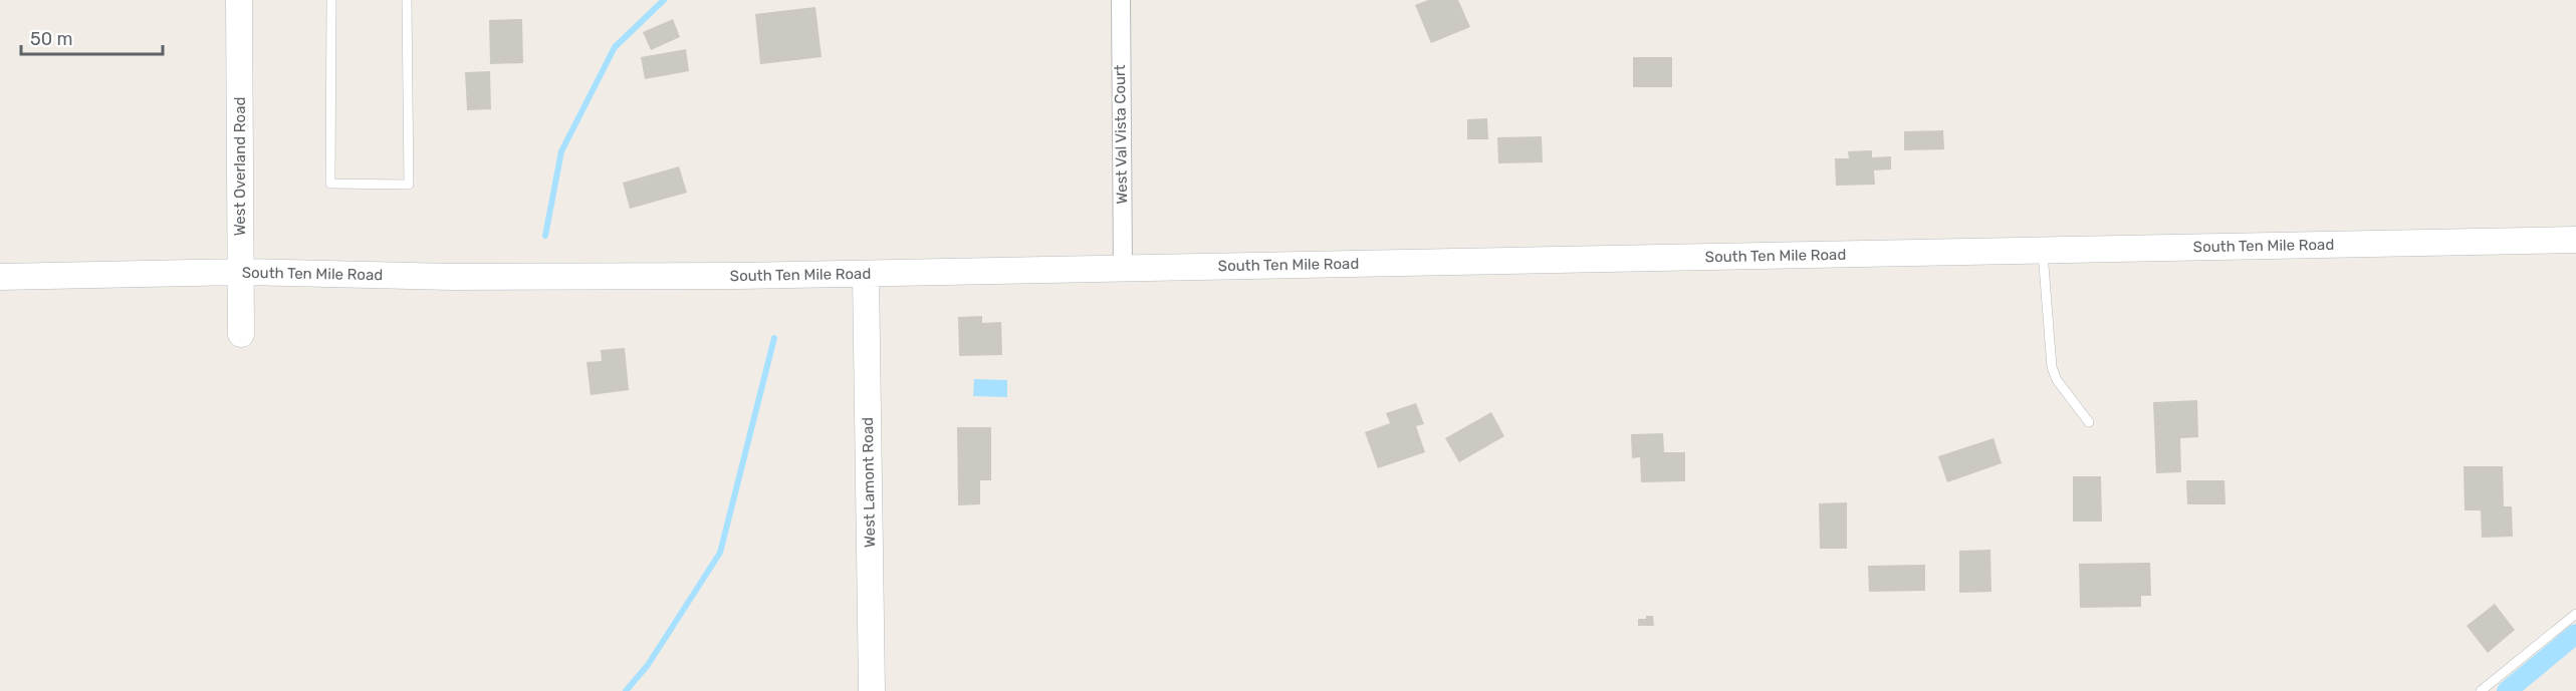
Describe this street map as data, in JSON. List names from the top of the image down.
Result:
{
  "streets": {
    "main road": ["West Overland Road", "South Ten Mile Road", "West Lamont Road"],
    "street": ["West Val Vista Court"]
  },
  "crossings": [
    ["West Val Vista Court", "South Ten Mile Road"],
    ["West Overland Road", "South Ten Mile Road"],
    ["South Ten Mile Road", "West Lamont Road"]
  ],
  "scale_bar": "50 m"
}
